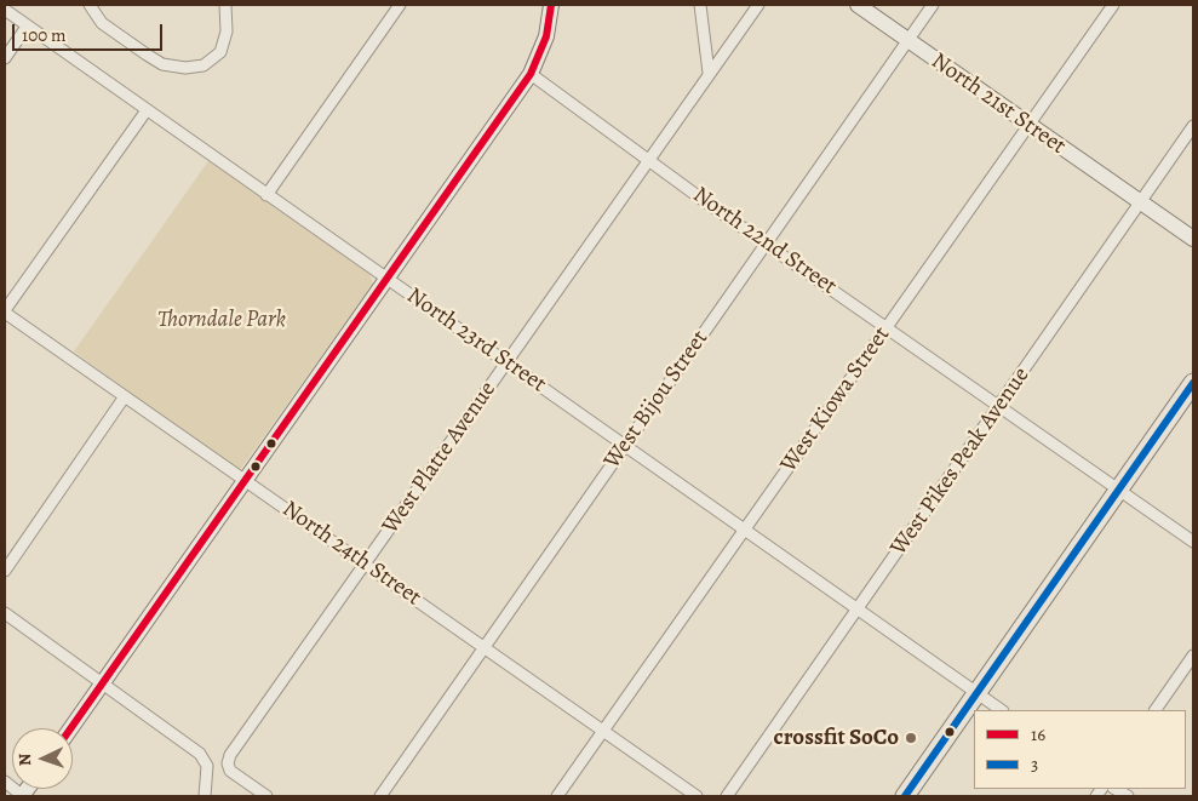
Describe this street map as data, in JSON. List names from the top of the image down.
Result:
{
  "streets": {
    "main road": ["North 21st Street"],
    "street": [
      "North 22nd Street",
      "North 23rd Street",
      "West Bijou Street",
      "West Kiowa Street",
      "West Platte Avenue",
      "West Pikes Peak Avenue",
      "North 24th Street"
    ]
  },
  "crossings": [
    ["North 21st Street", "West Bijou Street"],
    ["North 21st Street", "West Kiowa Street"],
    ["North 21st Street", "West Pikes Peak Avenue"],
    ["North 22nd Street", "West Bijou Street"],
    ["North 22nd Street", "West Kiowa Street"],
    ["North 22nd Street", "West Platte Avenue"],
    ["North 22nd Street", "West Pikes Peak Avenue"],
    ["North 23rd Street", "West Bijou Street"],
    ["North 23rd Street", "West Kiowa Street"],
    ["North 23rd Street", "West Platte Avenue"],
    ["North 23rd Street", "West Pikes Peak Avenue"],
    ["West Bijou Street", "North 24th Street"],
    ["West Kiowa Street", "North 24th Street"],
    ["West Platte Avenue", "North 24th Street"]
  ],
  "parks": ["Thorndale Park"],
  "places": ["crossfit SoCo"],
  "lines": ["transit line 16", "transit line 3"],
  "legend": ["16", "3"],
  "scale_bar": "100 m",
  "north": "left"
}
